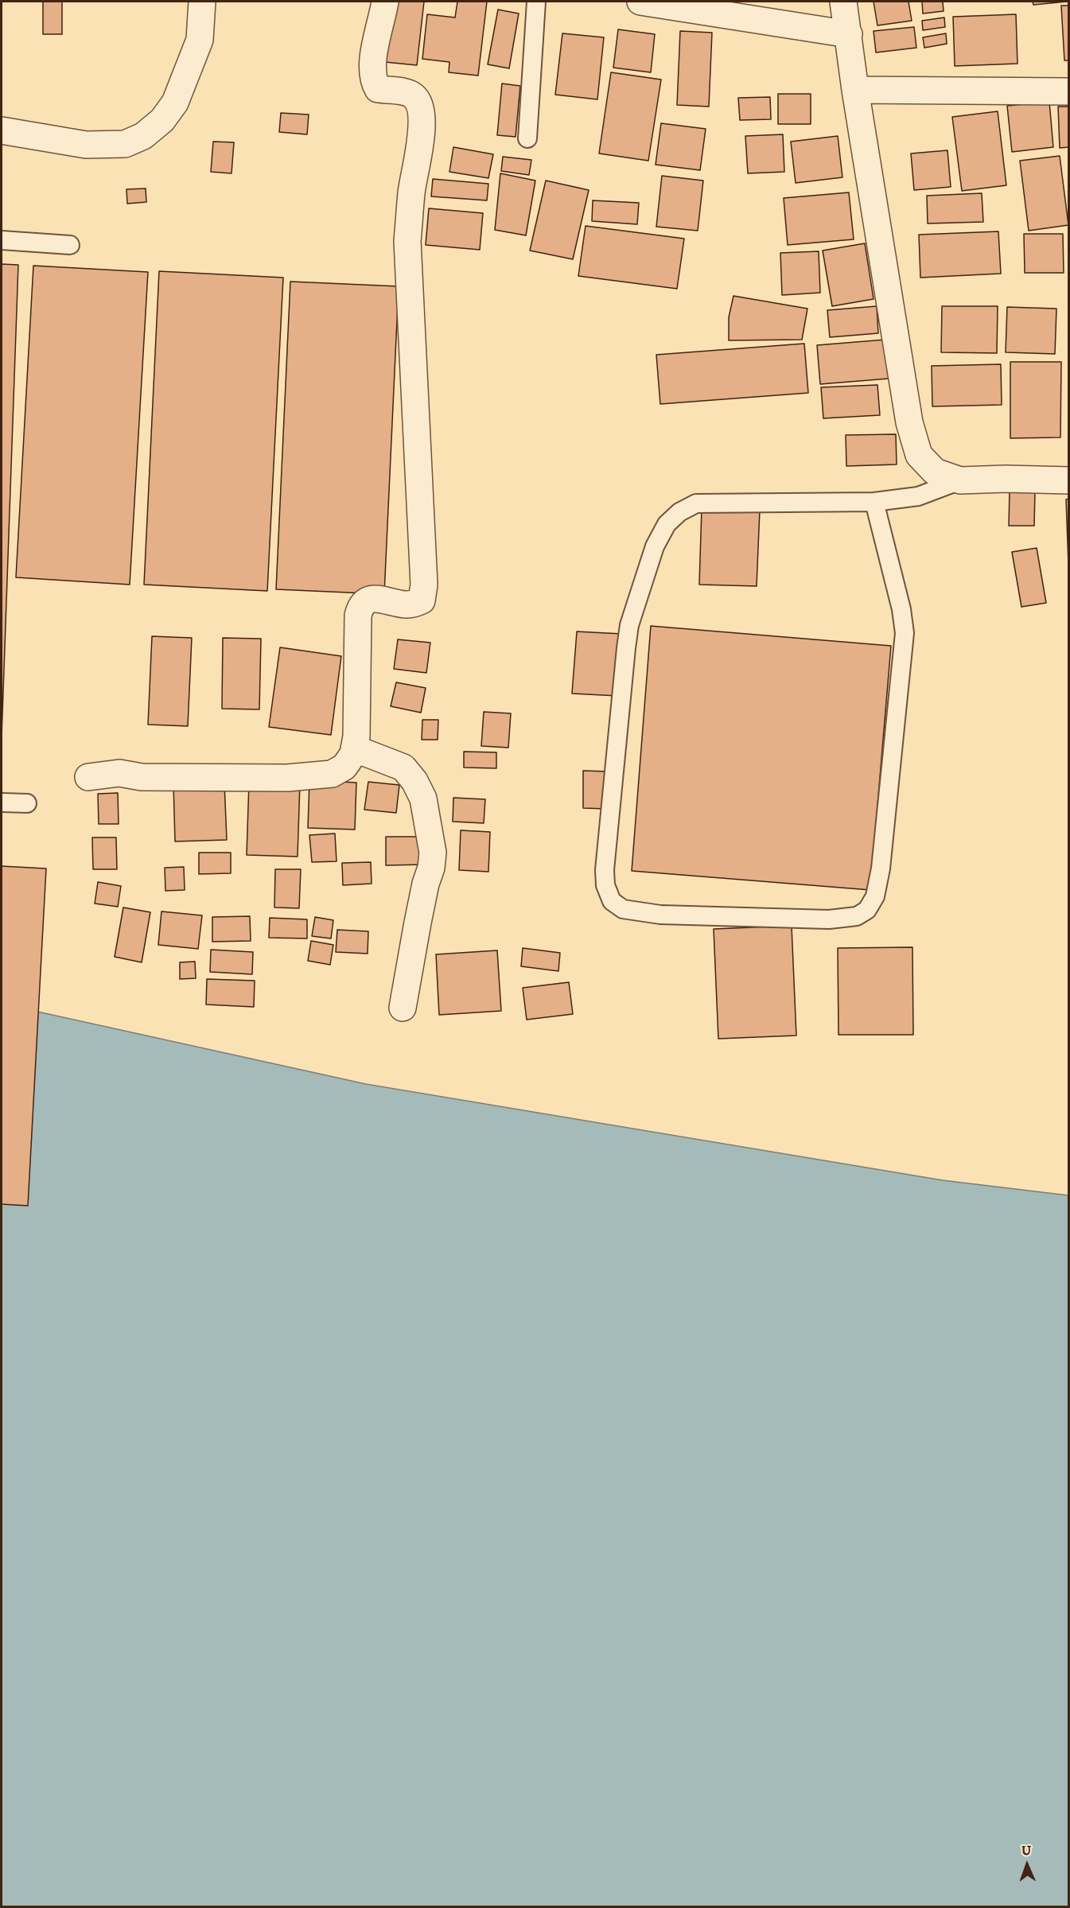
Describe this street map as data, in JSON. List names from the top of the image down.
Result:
{
  "north": "top"
}
